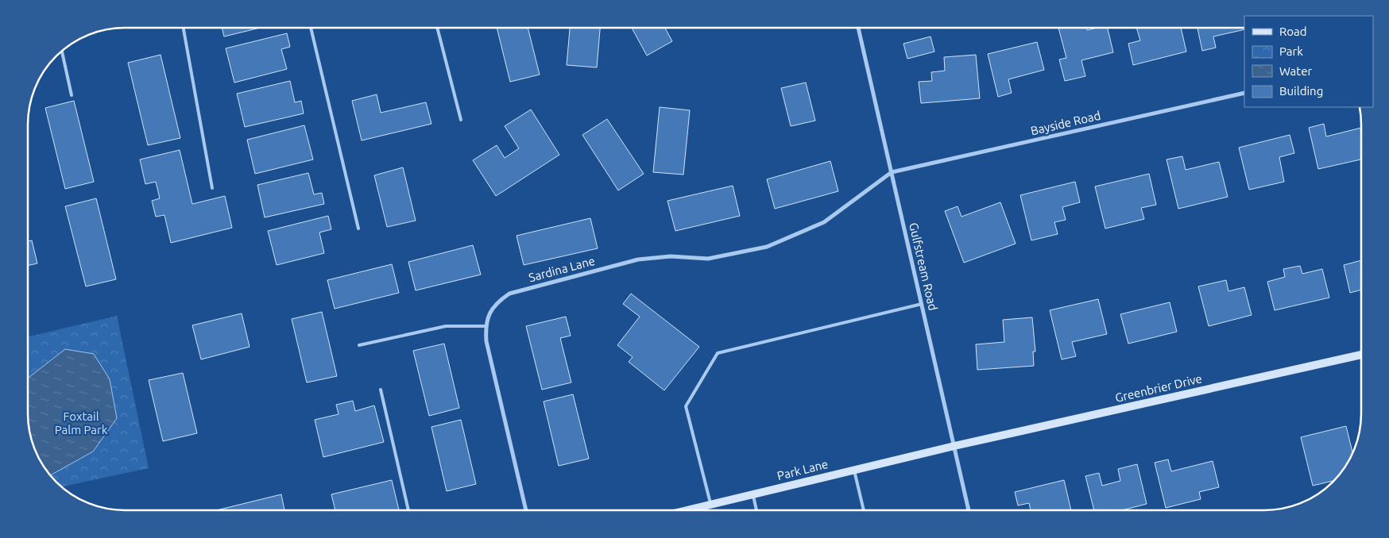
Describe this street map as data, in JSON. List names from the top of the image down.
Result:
{
  "streets": {
    "street": [
      "Bayside Road",
      "Gulfstream Road",
      "Sardina Lane",
      "Greenbrier Drive",
      "Park Lane"
    ]
  },
  "crossings": [
    ["Bayside Road", "Gulfstream Road"],
    ["Bayside Road", "Sardina Lane"],
    ["Gulfstream Road", "Sardina Lane"],
    ["Gulfstream Road", "Greenbrier Drive"],
    ["Gulfstream Road", "Park Lane"],
    ["Greenbrier Drive", "Park Lane"]
  ],
  "parks": ["Foxtail Palm Park"],
  "legend": [
    "Road",
    "Park",
    "Water",
    "Building"
  ]
}
